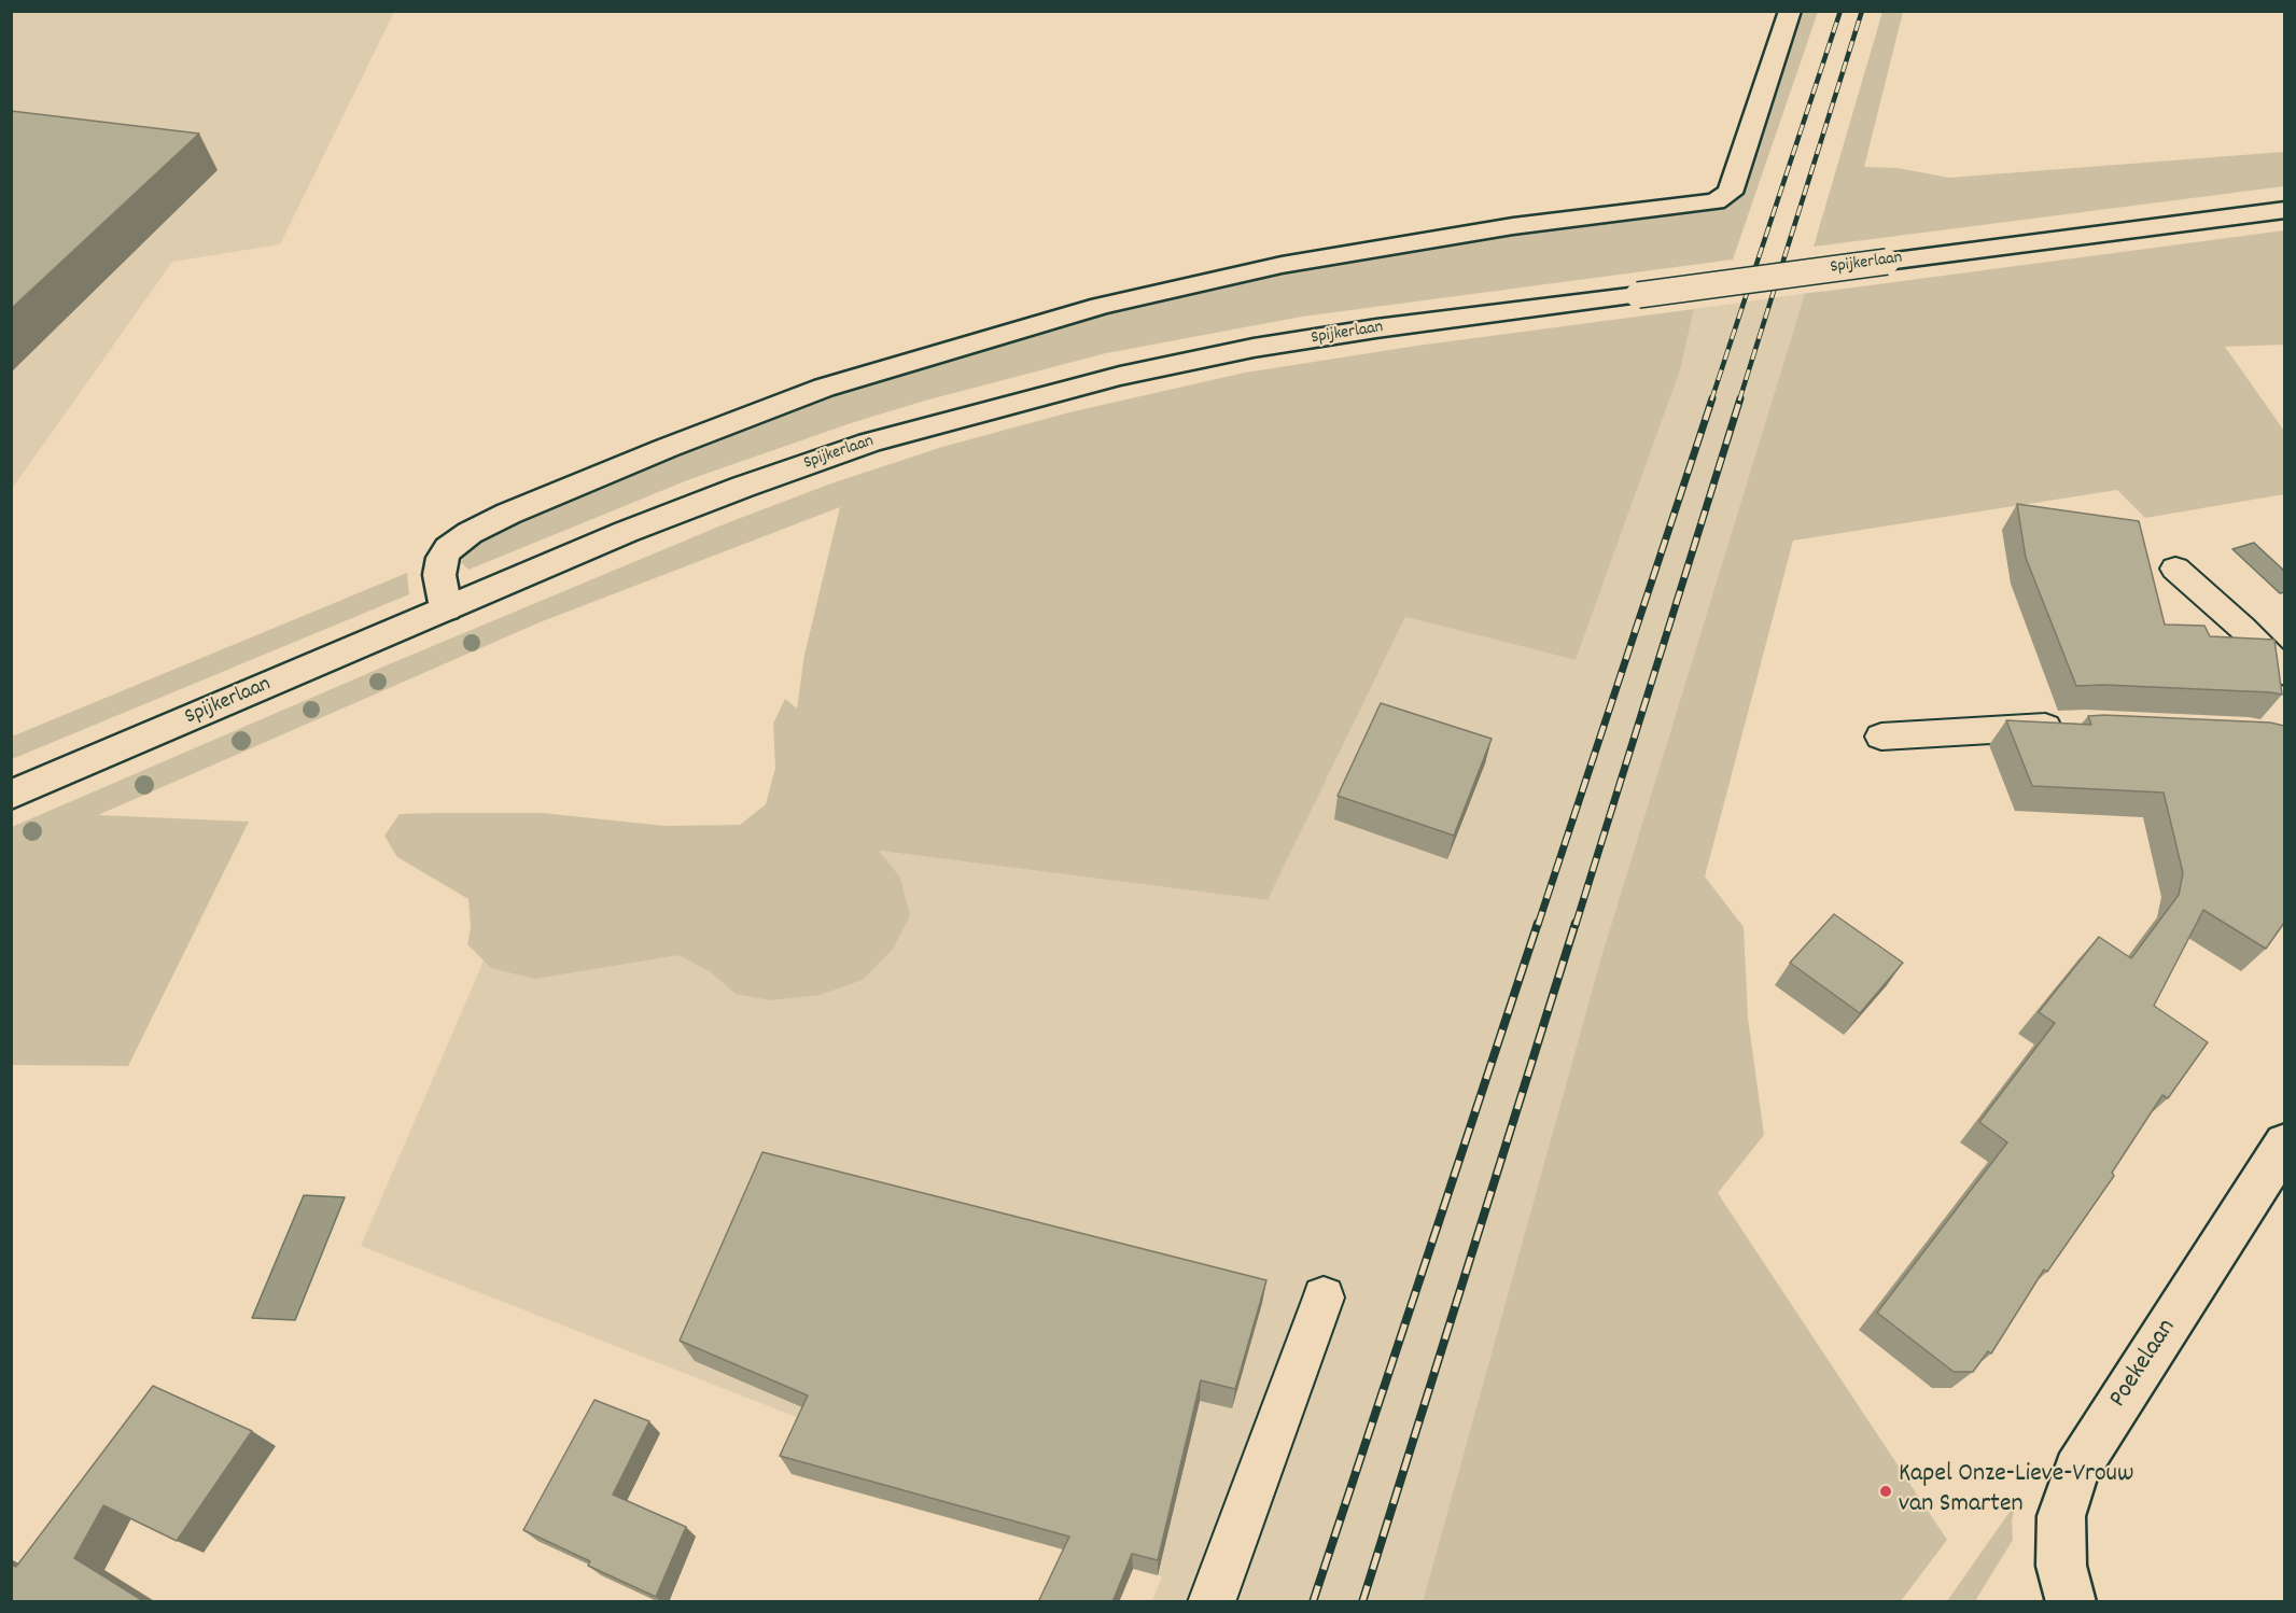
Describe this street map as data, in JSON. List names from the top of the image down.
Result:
{
  "streets": {
    "street": ["Spijkerlaan", "Poekelaan"]
  },
  "places": ["Kapel Onze-Lieve-Vrouw van Smarten"]
}
